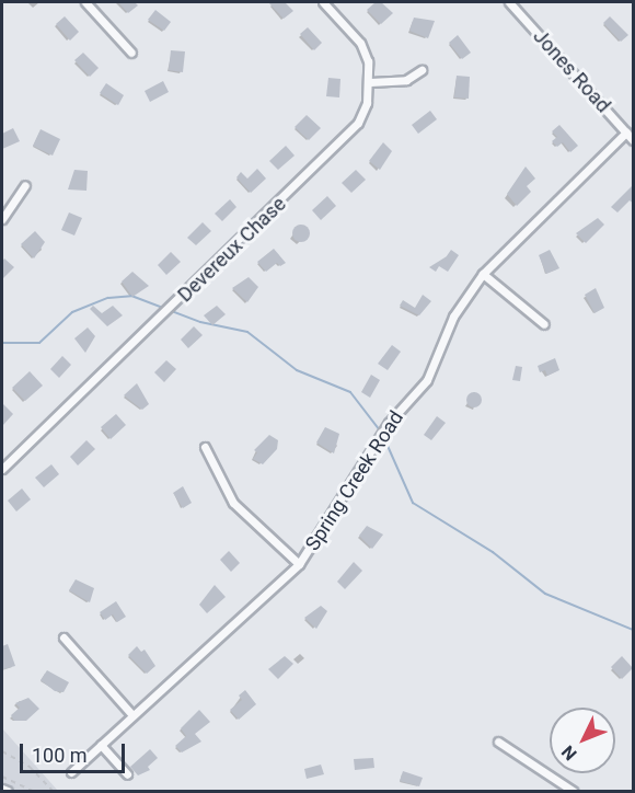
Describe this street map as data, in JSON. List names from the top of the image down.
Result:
{
  "streets": {
    "street": ["Jones Road", "Devereux Chase", "Spring Creek Road"]
  },
  "crossings": [
    ["Jones Road", "Spring Creek Road"]
  ],
  "scale_bar": "100 m",
  "north": "bottom left"
}
